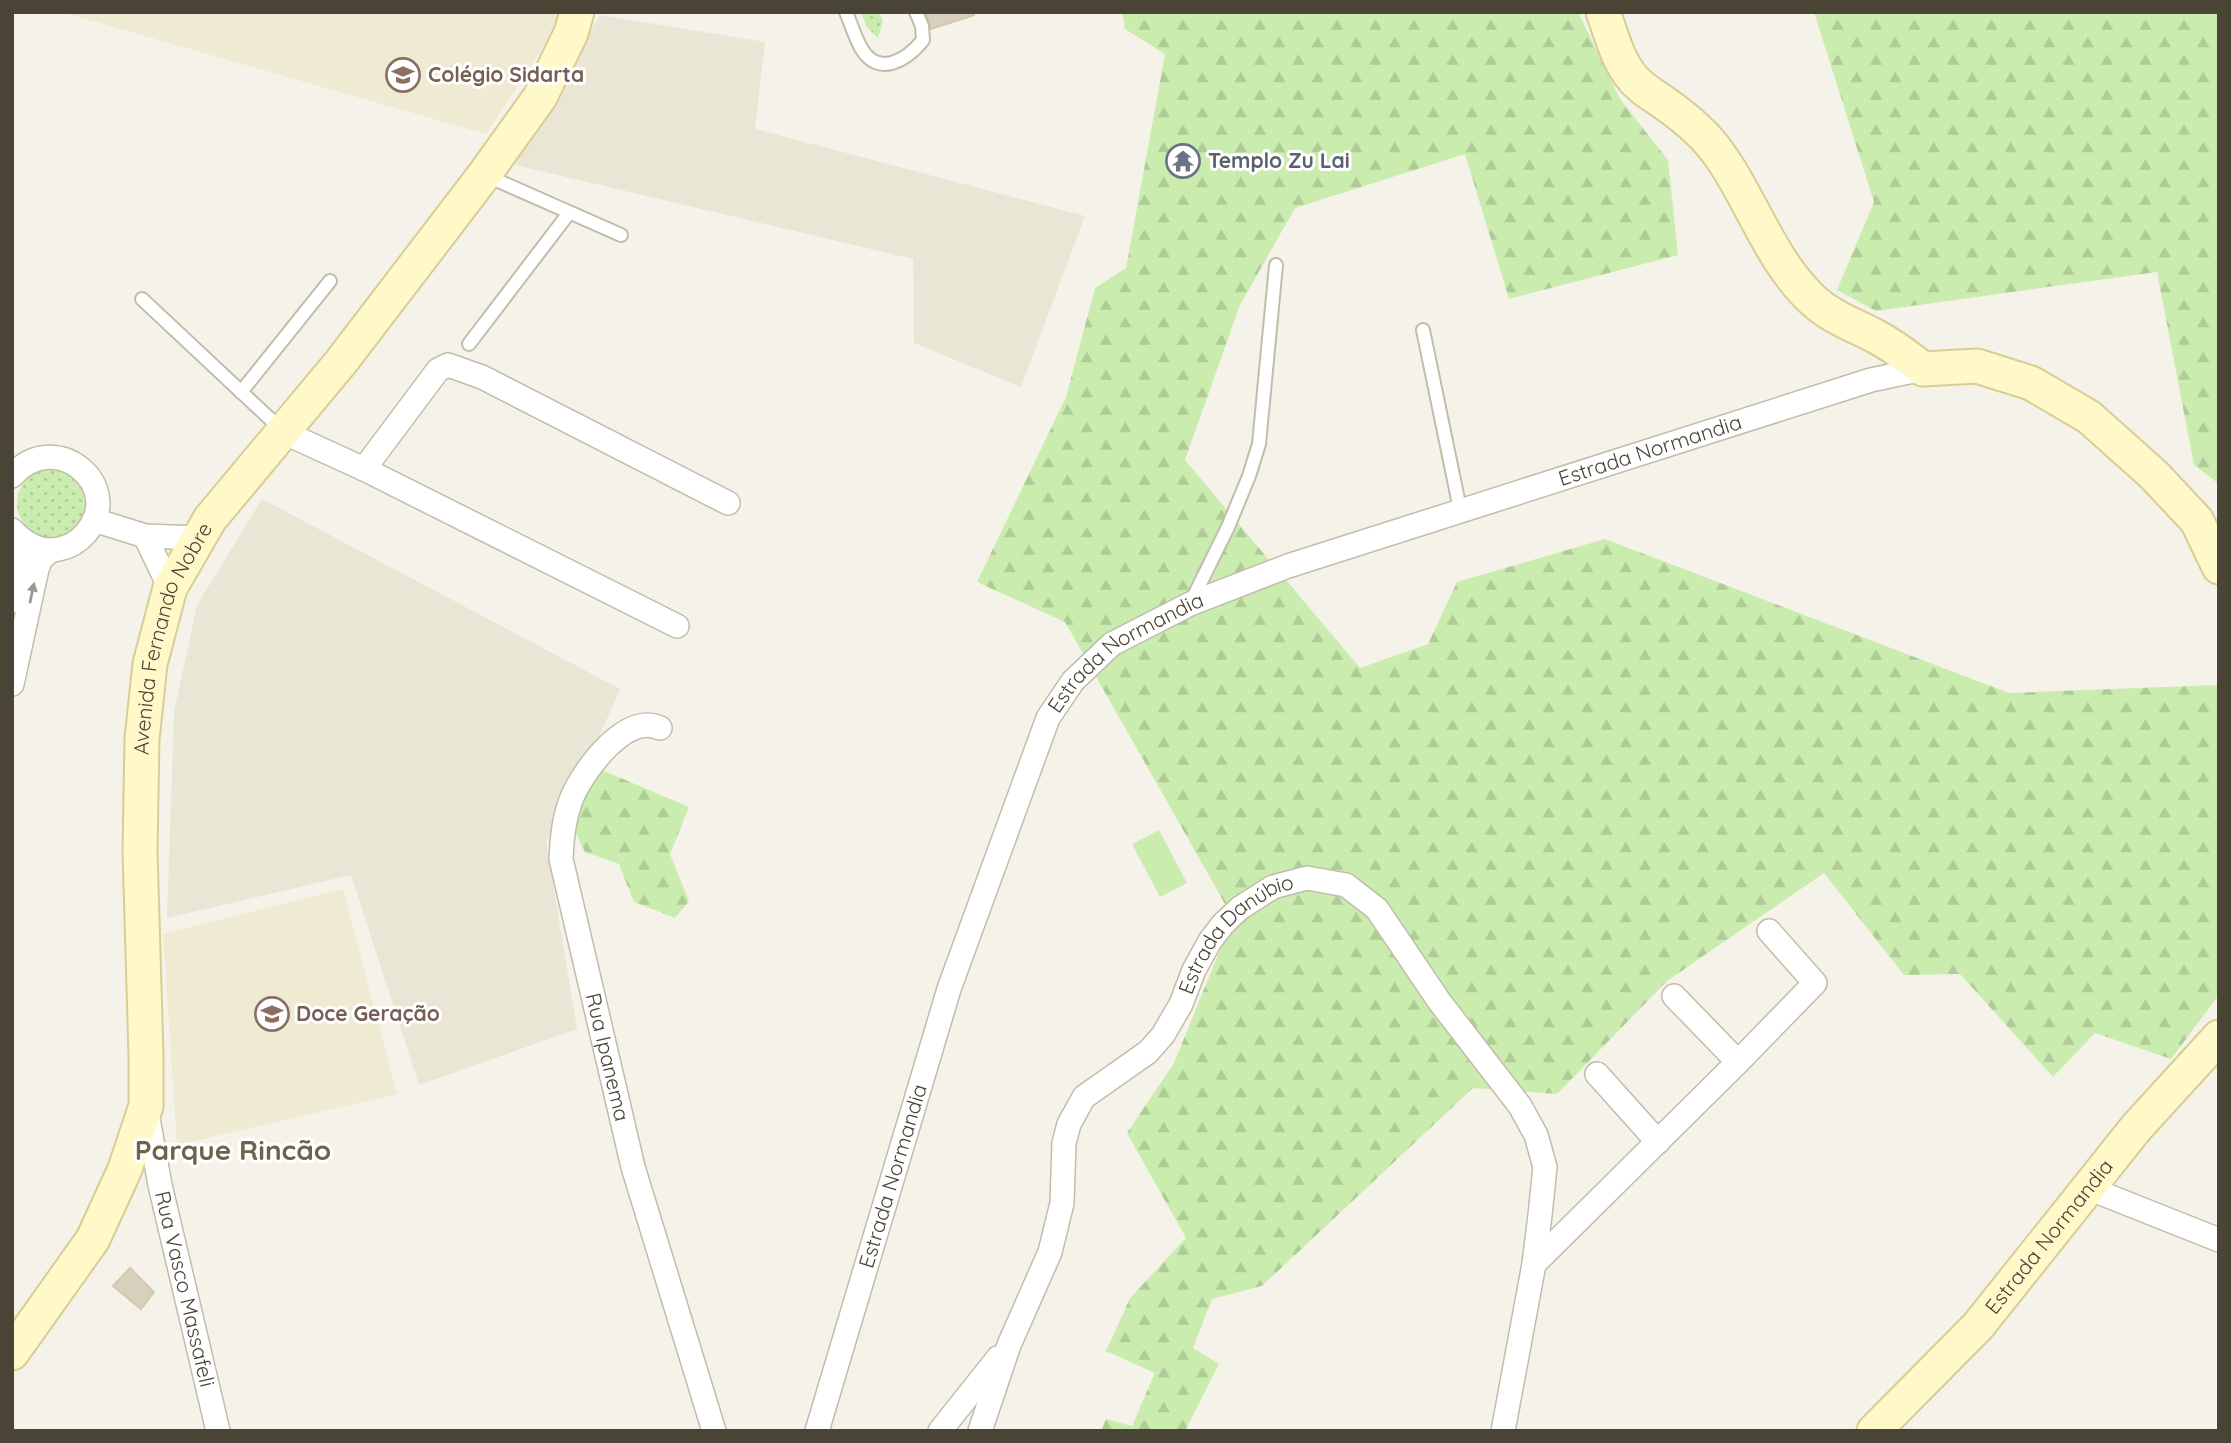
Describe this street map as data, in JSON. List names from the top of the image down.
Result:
{
  "streets": {
    "main road": ["Estrada Normandia", "Avenida Fernando Nobre"],
    "street": ["Estrada Danúbio", "Rua Ipanema", "Rua Vasco Massafeli"]
  },
  "crossings": [
    ["Avenida Fernando Nobre", "Rua Vasco Massafeli"]
  ],
  "districts": ["Parque Rincão"],
  "places": {
    "school or university": ["Colégio Sidarta", "Doce Geração"],
    "temple": ["Templo Zu Lai"]
  }
}
